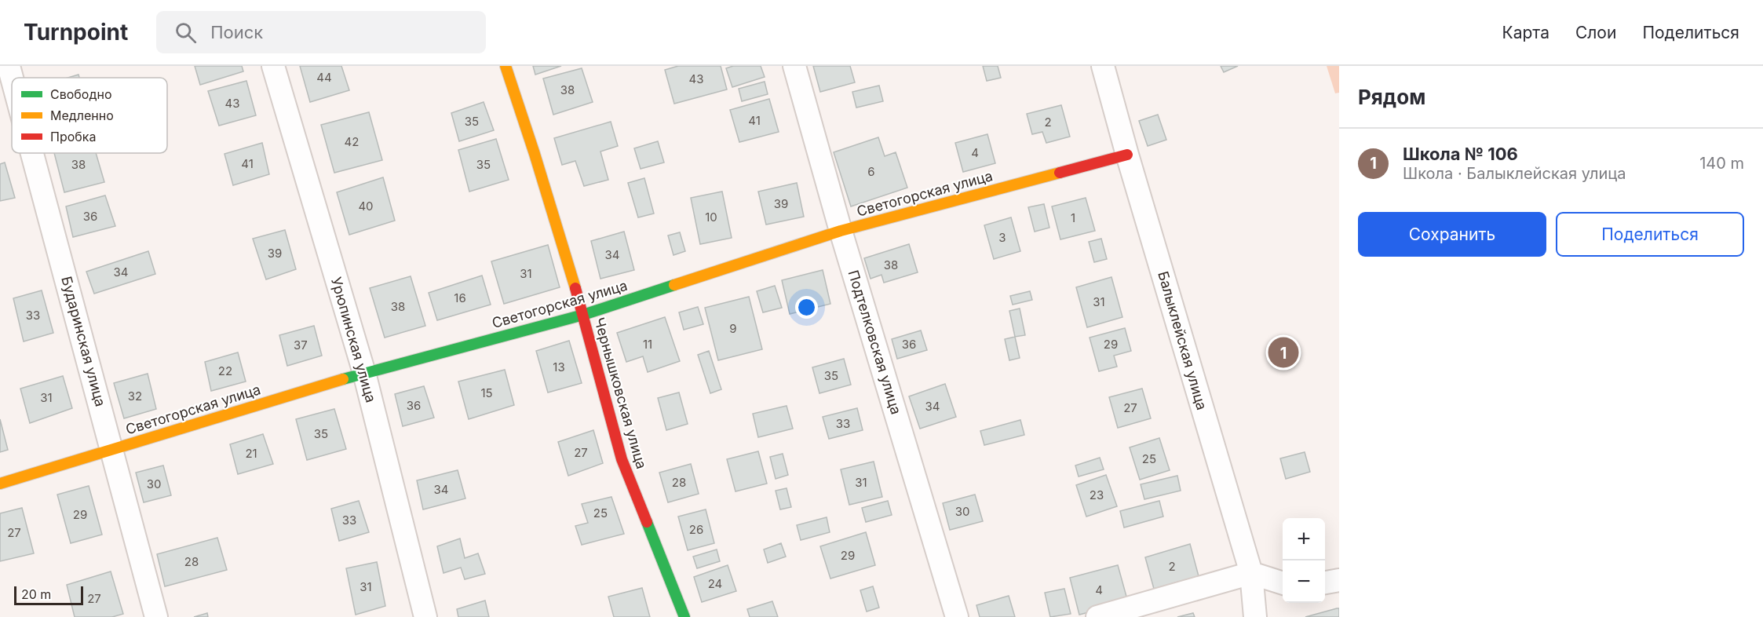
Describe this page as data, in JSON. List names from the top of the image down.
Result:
{
  "streets": {
    "street": [
      "Светогорская улица",
      "Урюпинская улица",
      "Балыклейская улица",
      "Бударинская улица",
      "Подтелковская улица",
      "Чернышковская улица"
    ]
  },
  "crossings": [
    ["Светогорская улица", "Урюпинская улица"],
    ["Светогорская улица", "Балыклейская улица"],
    ["Светогорская улица", "Бударинская улица"],
    ["Светогорская улица", "Подтелковская улица"],
    ["Светогорская улица", "Чернышковская улица"]
  ],
  "house_numbers": [
    "44",
    "43",
    "38",
    "43",
    "41",
    "35",
    "2",
    "42",
    "4",
    "41",
    "38",
    "35",
    "6",
    "39",
    "40",
    "36",
    "10",
    "1",
    "3",
    "39",
    "34",
    "38",
    "34",
    "31",
    "16",
    "31",
    "38",
    "33",
    "9",
    "11",
    "36",
    "29",
    "37",
    "13",
    "22",
    "35",
    "15",
    "32",
    "31",
    "36",
    "34",
    "27",
    "33",
    "35",
    "27",
    "21",
    "25",
    "28",
    "31",
    "30",
    "34",
    "23",
    "30",
    "25",
    "29",
    "33",
    "26",
    "27",
    "29",
    "28",
    "2",
    "24",
    "31",
    "4",
    "27"
  ],
  "legend": ["Свободно", "Медленно", "Пробка"],
  "scale_bar": "20 m",
  "page": {
    "header": "Turnpoint",
    "search": "Поиск",
    "nav": ["Карта", "Слои", "Поделиться"],
    "heading": "Рядом",
    "list": [
      {
        "mark": "1",
        "name": "Школа № 106",
        "note": "Школа · Балыклейская улица",
        "value": "140 m"
      }
    ],
    "buttons": ["Сохранить", "Поделиться"],
    "pins": "1",
    "map_buttons": ["+", "−"],
    "scale": "20 m"
  }
}
